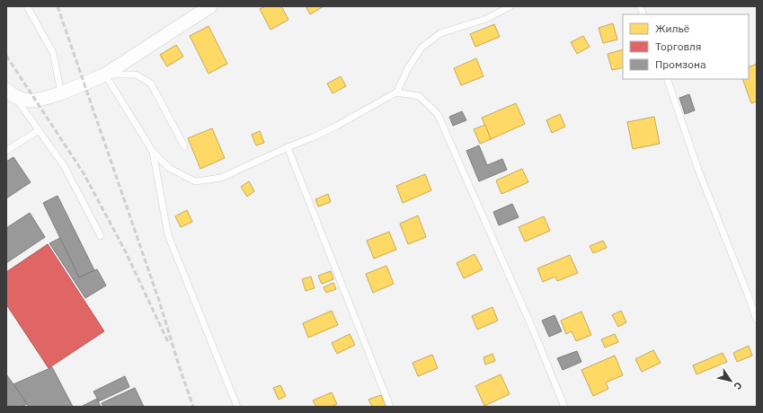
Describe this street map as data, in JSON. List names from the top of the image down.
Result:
{
  "legend": ["Жильё", "Торговля", "Промзона"],
  "north": "bottom right"
}
